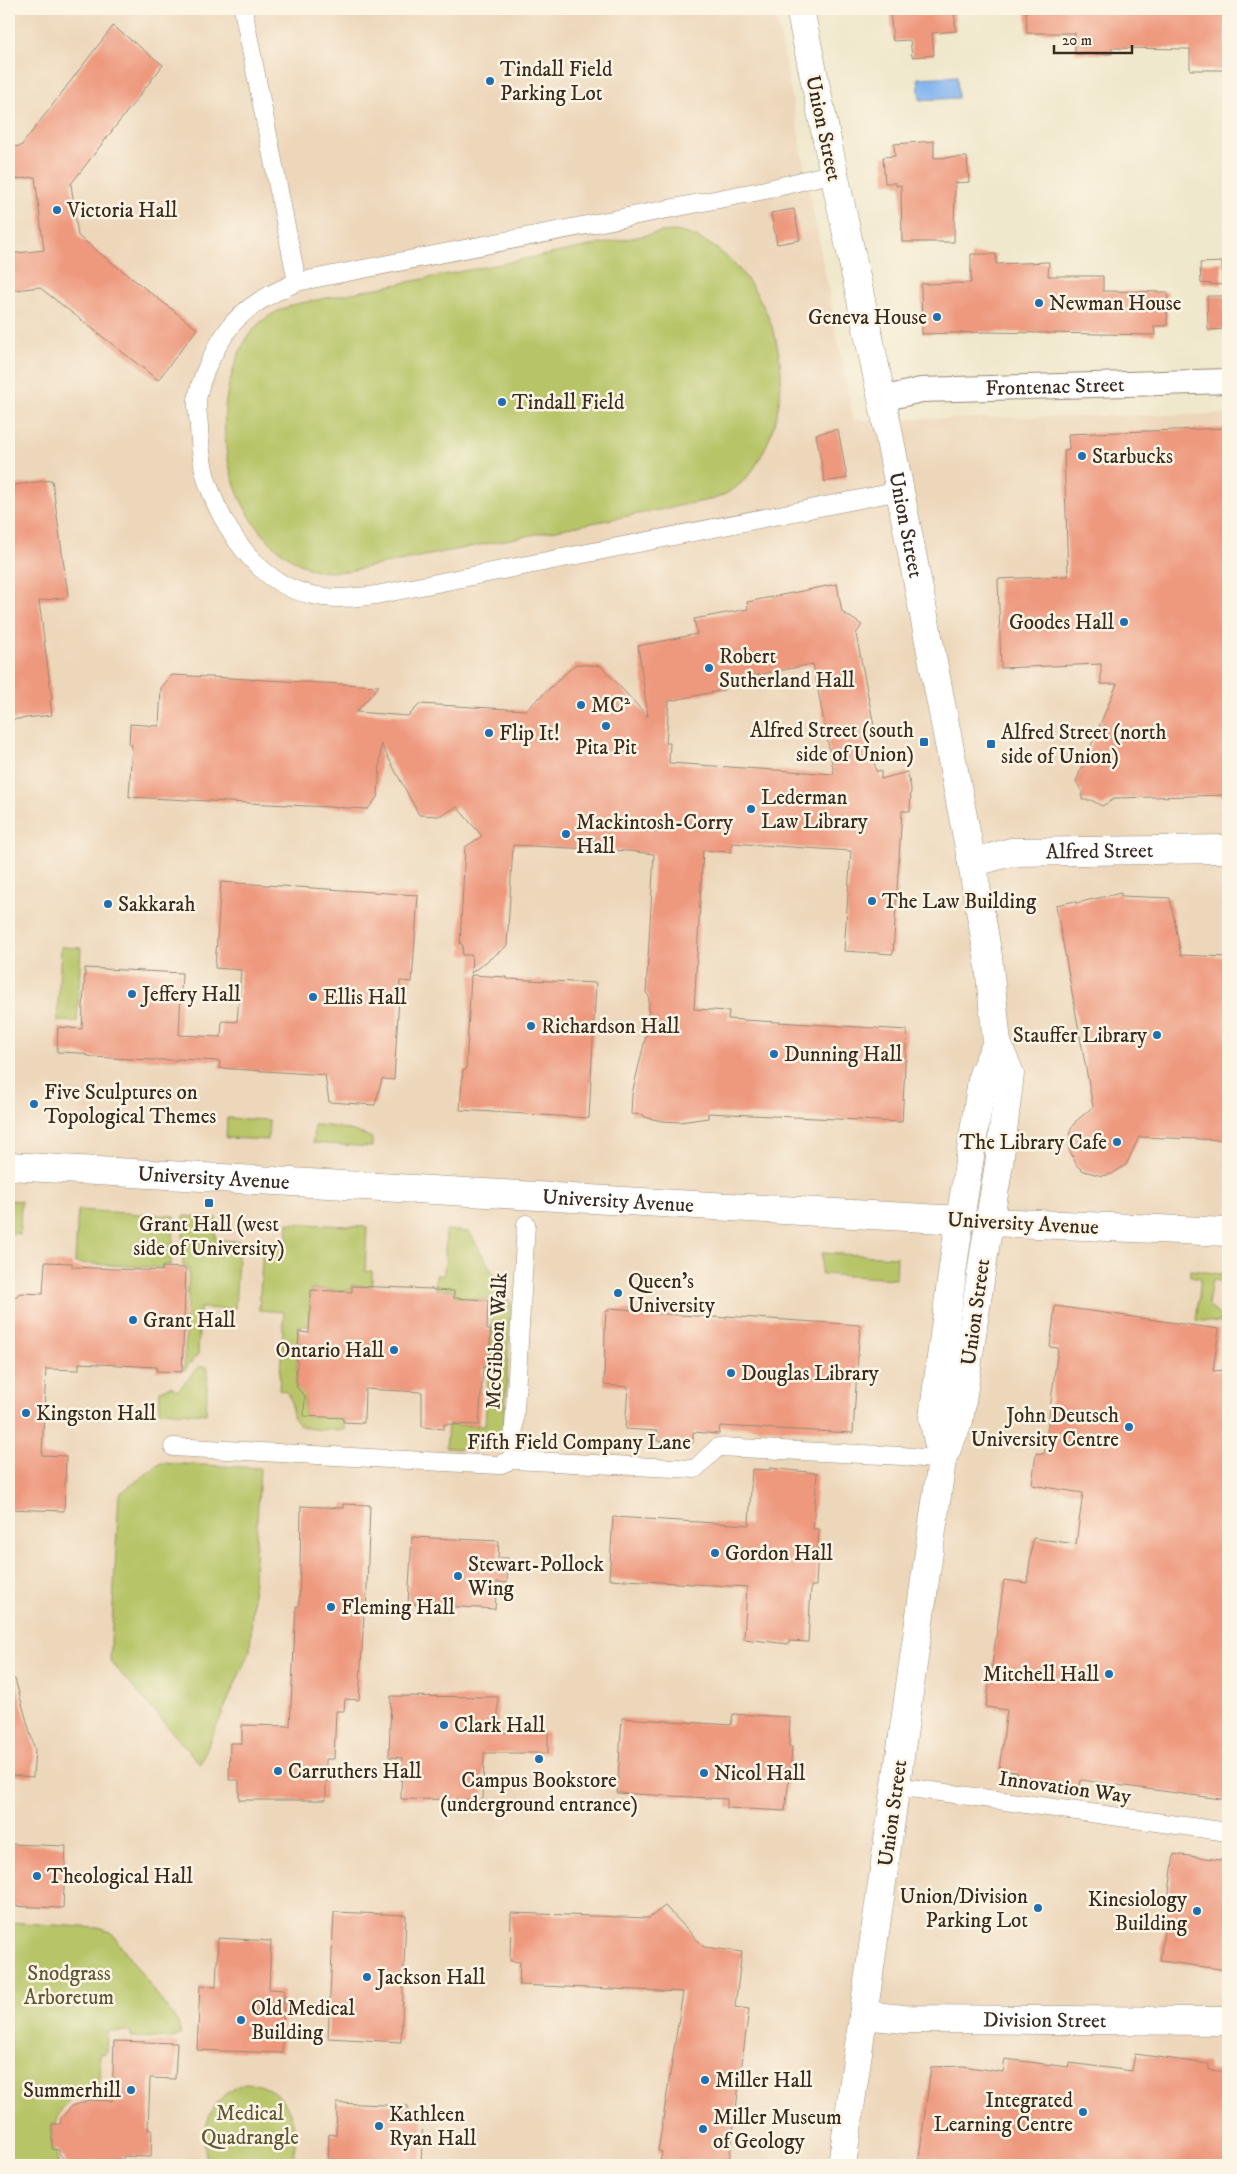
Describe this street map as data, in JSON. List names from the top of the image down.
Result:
{
  "streets": {
    "main road": [
      "Union Street",
      "Alfred Street",
      "University Avenue",
      "Division Street"
    ],
    "street": [
      "Frontenac Street",
      "McGibbon Walk",
      "Fifth Field Company Lane",
      "Innovation Way"
    ]
  },
  "crossings": [
    ["Union Street", "Frontenac Street"],
    ["Union Street", "Alfred Street"],
    ["Union Street", "University Avenue"],
    ["Union Street", "Fifth Field Company Lane"],
    ["Union Street", "Innovation Way"],
    ["Union Street", "Division Street"],
    ["McGibbon Walk", "Fifth Field Company Lane"]
  ],
  "parks": ["Snodgrass Arboretum", "Medical Quadrangle"],
  "places": {
    "other": [
      "Tindall Field Parking Lot",
      "Victoria Hall",
      "Newman House",
      "Geneva House",
      "Tindall Field",
      "Starbucks",
      "Goodes Hall",
      "Robert Sutherland Hall",
      "MC²",
      "Pita Pit",
      "Flip It!",
      "Lederman Law Library",
      "Mackintosh-Corry Hall",
      "The Law Building",
      "Sakkarah",
      "Jeffery Hall",
      "Ellis Hall",
      "Richardson Hall",
      "Stauffer Library",
      "Dunning Hall",
      "Five Sculptures on Topological Themes",
      "The Library Cafe",
      "Queen's University",
      "Grant Hall",
      "Ontario Hall",
      "Douglas Library",
      "Kingston Hall",
      "John Deutsch University Centre",
      "Gordon Hall",
      "Stewart-Pollock Wing",
      "Fleming Hall",
      "Mitchell Hall",
      "Clark Hall",
      "Campus Bookstore (underground entrance)",
      "Carruthers Hall",
      "Nicol Hall",
      "Theological Hall",
      "Union/Division Parking Lot",
      "Kinesiology Building",
      "Jackson Hall",
      "Old Medical Building",
      "Miller Hall",
      "Summerhill",
      "Integrated Learning Centre",
      "Kathleen Ryan Hall",
      "Miller Museum of Geology"
    ],
    "transit": ["Alfred Street (south side of Union)", "Alfred Street (north side of Union)", "Grant Hall (west side of University)"]
  },
  "scale_bar": "20 m"
}
